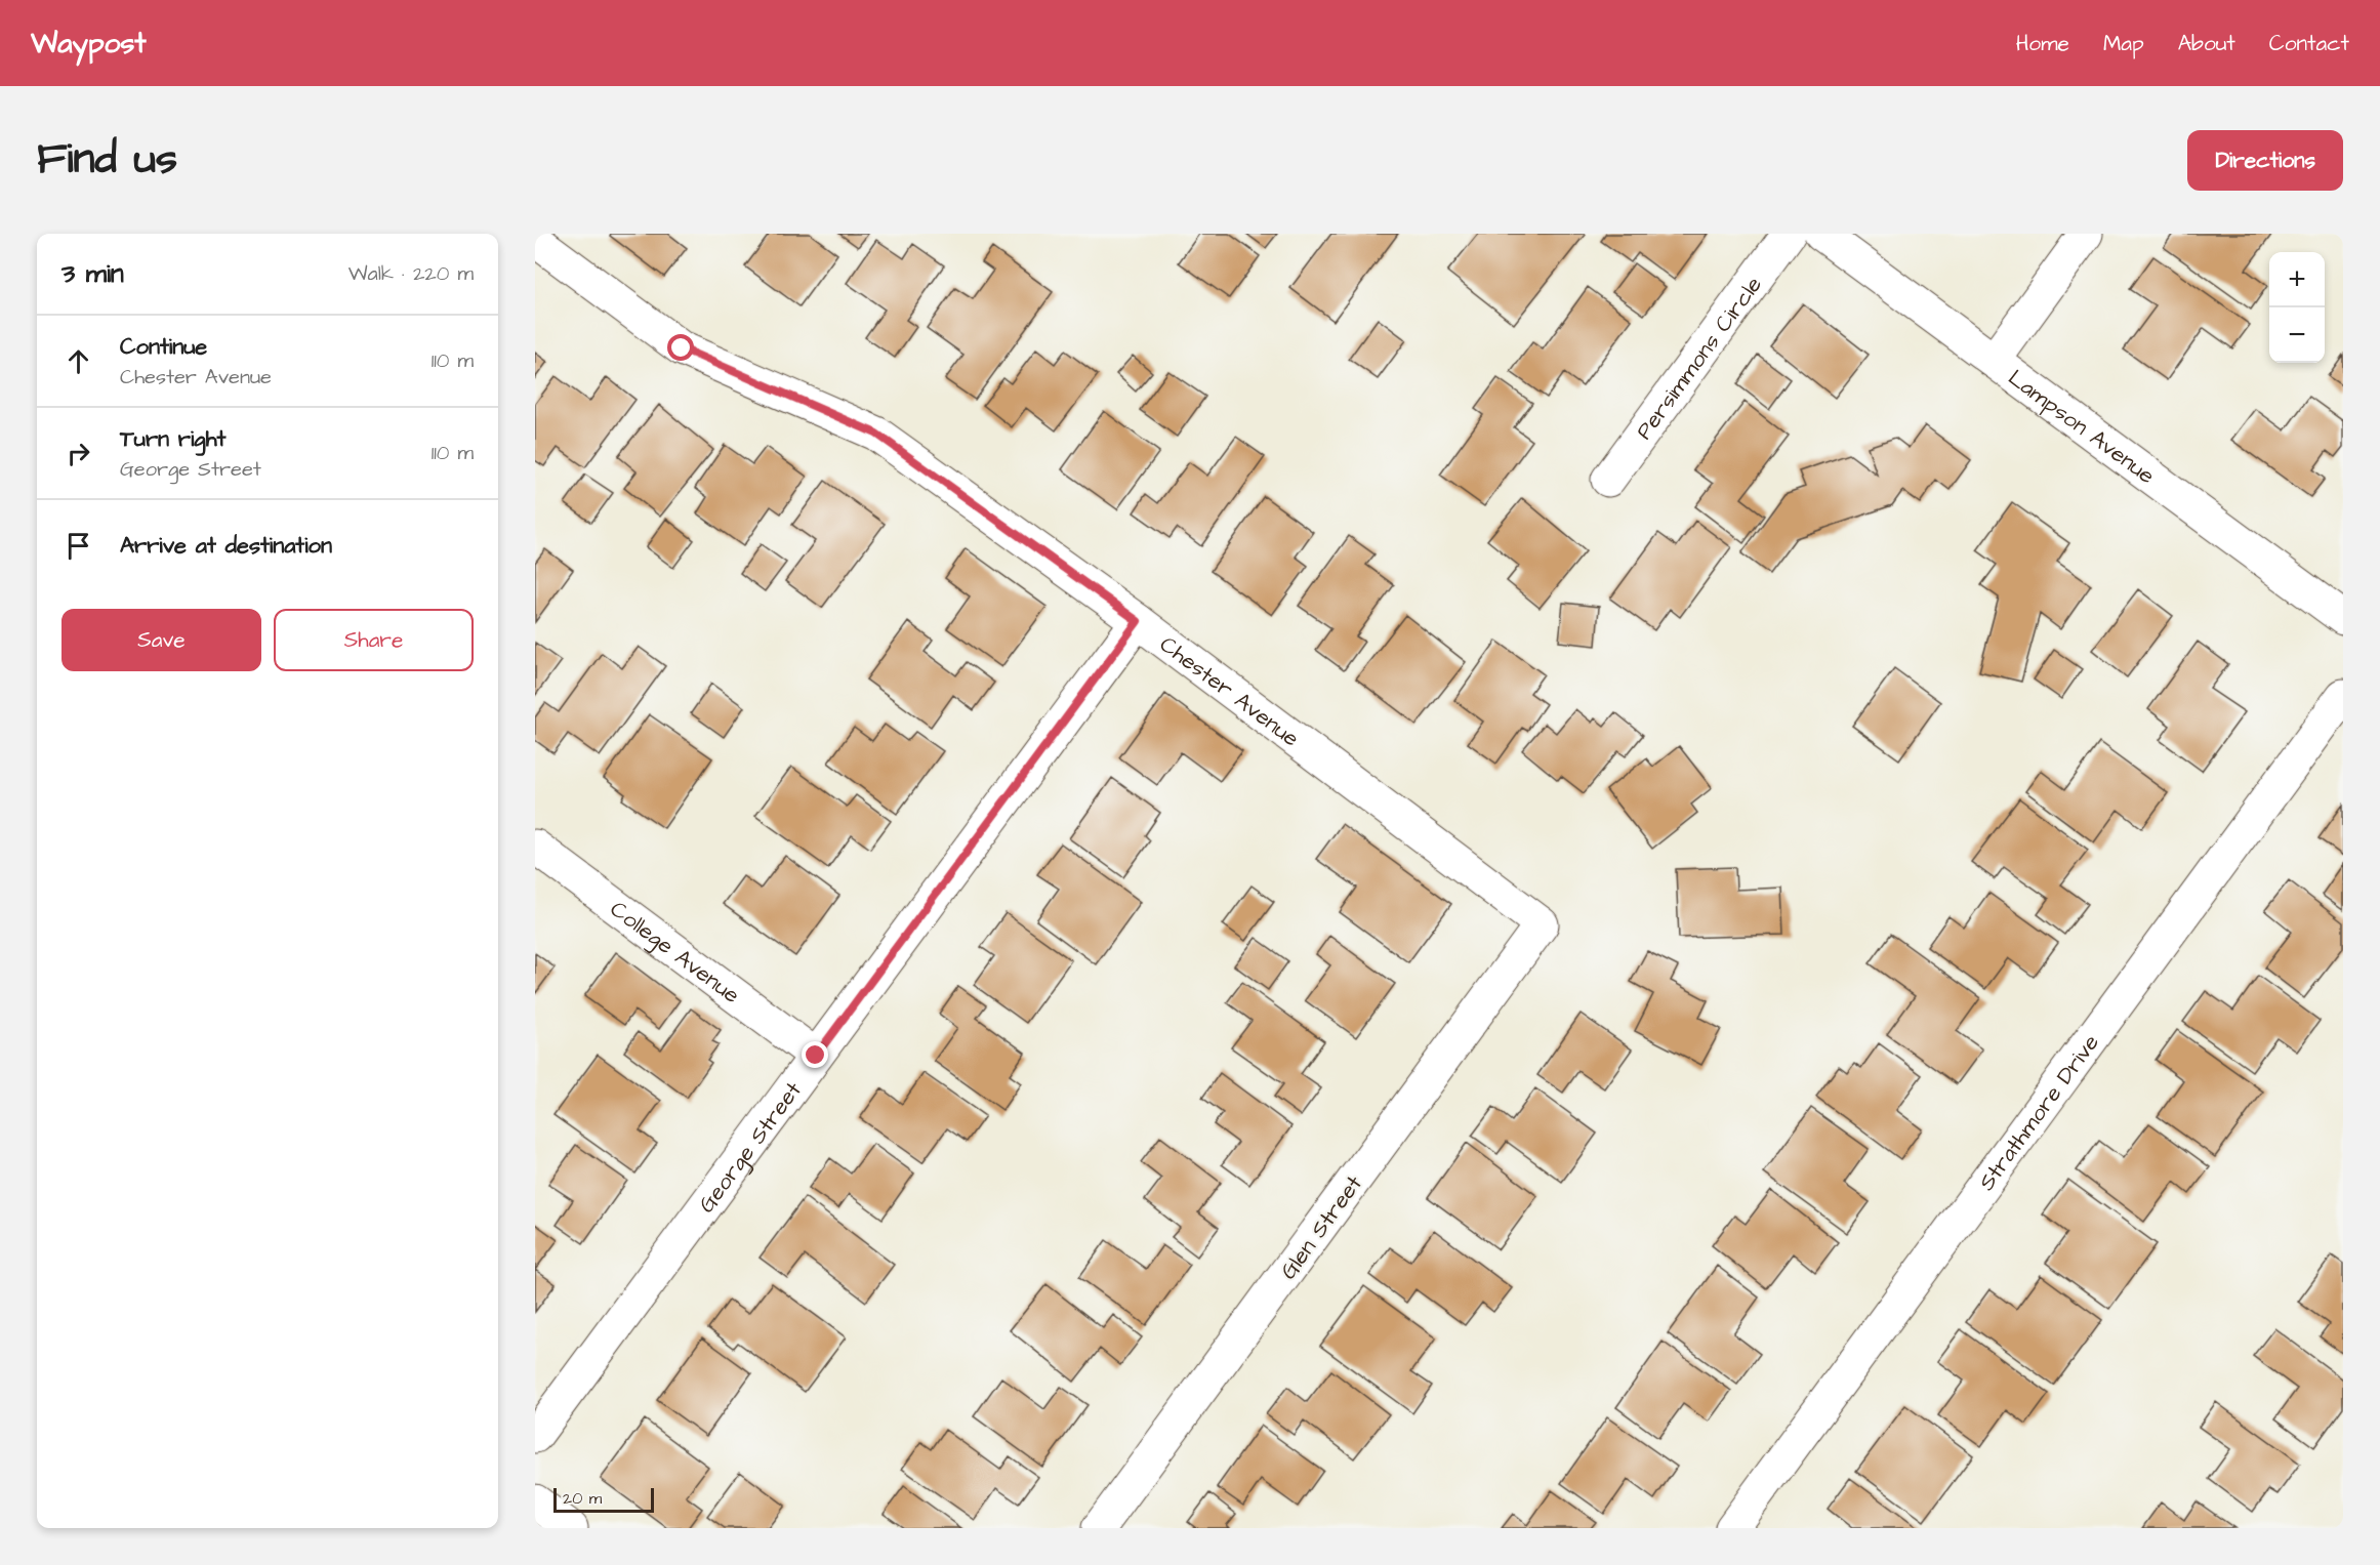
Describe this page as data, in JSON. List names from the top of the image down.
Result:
{
  "streets": {
    "street": [
      "Persimmons Circle",
      "Lampson Avenue",
      "Chester Avenue",
      "College Avenue",
      "Strathmore Drive",
      "George Street",
      "Glen Street"
    ]
  },
  "crossings": [
    ["Chester Avenue", "George Street"],
    ["Chester Avenue", "Glen Street"],
    ["College Avenue", "George Street"]
  ],
  "scale_bar": "20 m",
  "page": {
    "header": "Waypost",
    "nav": [
      "Home",
      "Map",
      "About",
      "Contact"
    ],
    "title": "Find us",
    "buttons": [
      "Directions",
      ["Save", "Share"]
    ],
    "heading": ["3 min", "Walk · 220 m"],
    "map_buttons": ["+", "−"],
    "list": [
      ["Continue", "Chester Avenue", "110 m"],
      ["Turn right", "George Street", "110 m"],
      "Arrive at destination"
    ],
    "scale": "20 m"
  }
}
